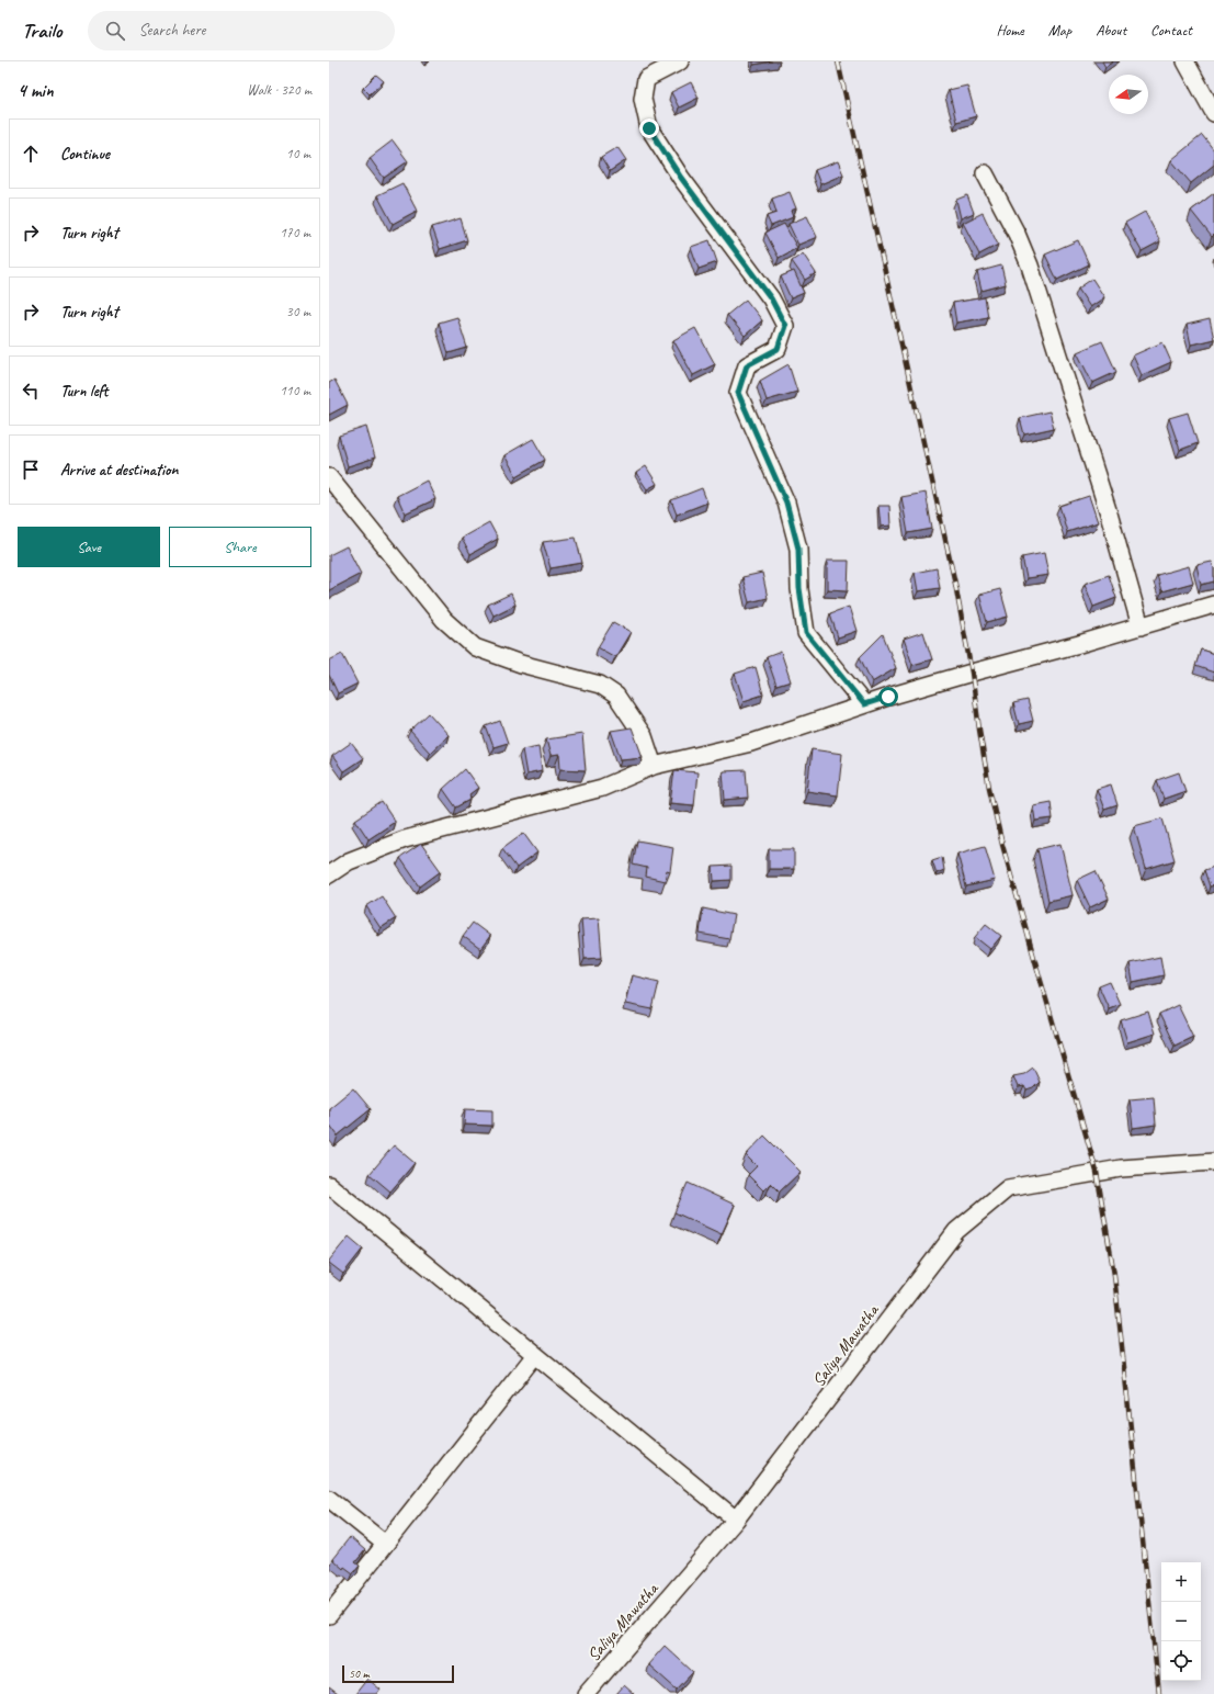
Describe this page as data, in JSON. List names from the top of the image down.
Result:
{
  "streets": {
    "street": ["Saliya Mawatha"]
  },
  "scale_bar": "50 m",
  "north": "left",
  "page": {
    "header": "Trailo",
    "search": "Search here",
    "nav": [
      "Home",
      "Map",
      "About",
      "Contact"
    ],
    "heading": ["4 min", "Walk · 320 m"],
    "list": [
      ["Continue", "10 m"],
      ["Turn right", "170 m"],
      ["Turn right", "30 m"],
      ["Turn left", "110 m"],
      "Arrive at destination"
    ],
    "buttons": ["Save", "Share"],
    "map_buttons": ["+", "−"],
    "scale": "50 m"
  }
}
